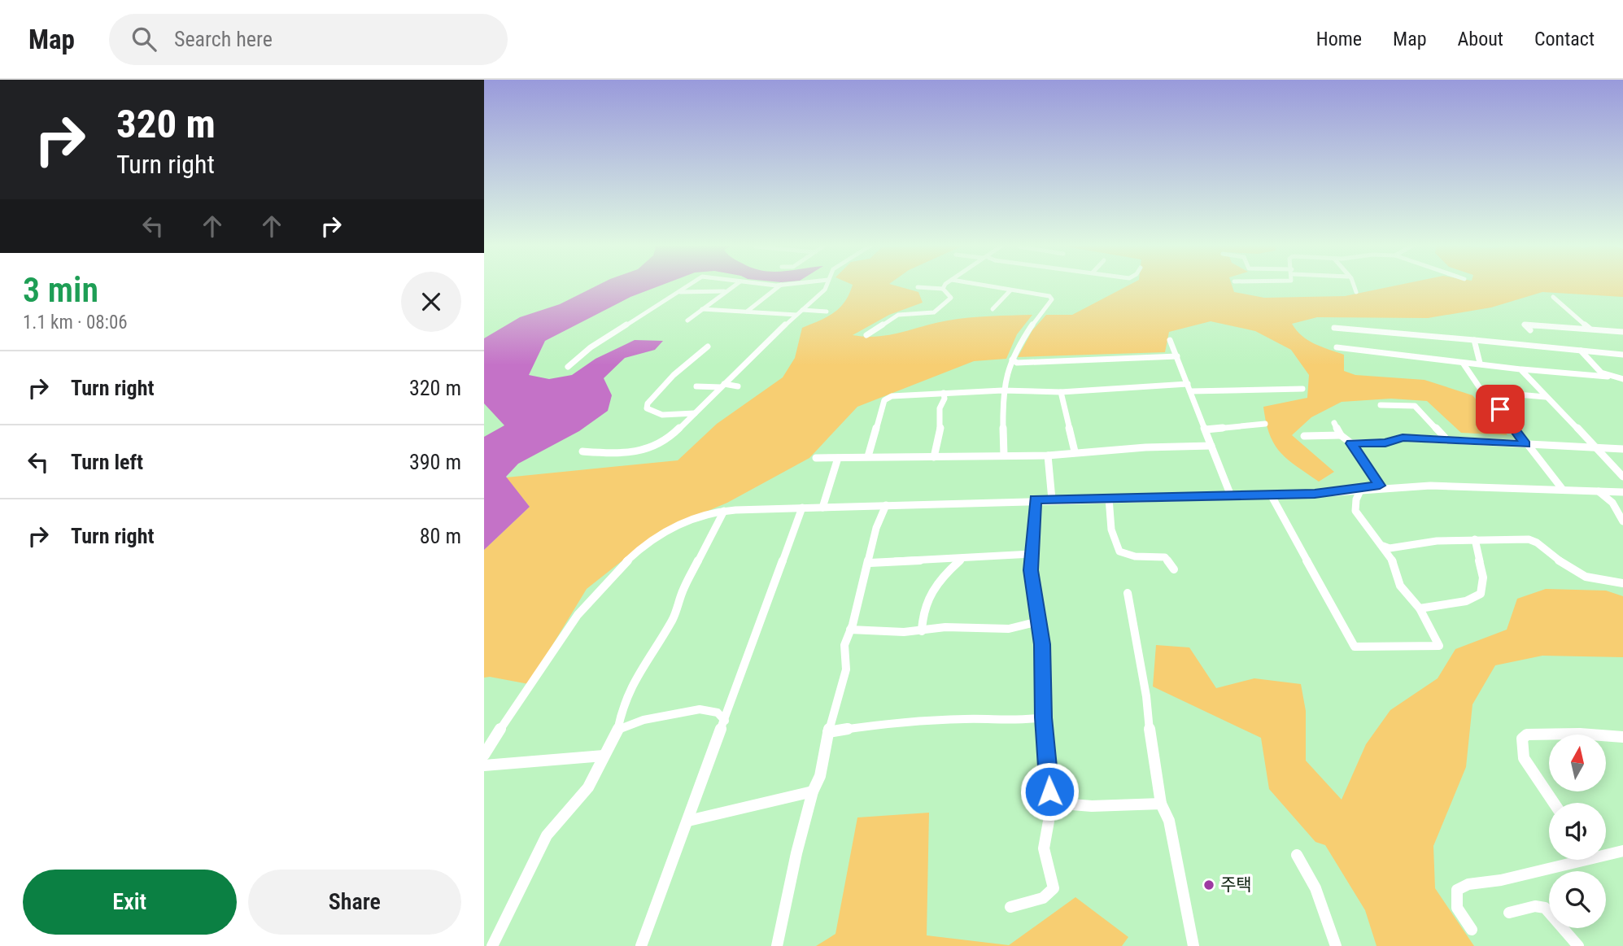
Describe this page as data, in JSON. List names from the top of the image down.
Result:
{
  "places": ["주택"],
  "north": "top",
  "page": {
    "header": "Map",
    "search": "Search here",
    "nav": [
      "Home",
      "Map",
      "About",
      "Contact"
    ],
    "turn": ["320 m", "Turn right"],
    "heading": ["3 min", "1.1 km · 08:06"],
    "list": [
      {
        "name": "Turn right",
        "value": "320 m"
      },
      {
        "name": "Turn left",
        "value": "390 m"
      },
      {
        "name": "Turn right",
        "value": "80 m"
      }
    ],
    "buttons": ["Exit", "Share"]
  }
}
